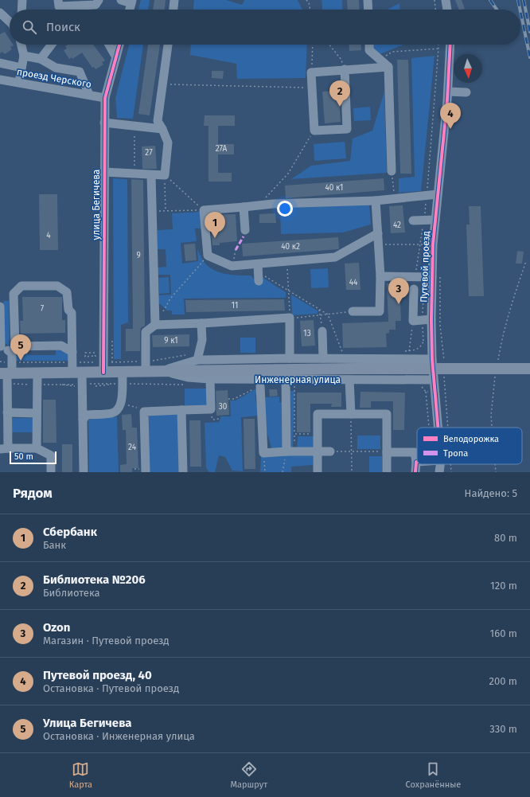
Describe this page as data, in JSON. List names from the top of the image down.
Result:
{
  "streets": {
    "main road": ["Инженерная улица"],
    "street": ["проезд Черского", "улица Бегичева", "Путевой проезд"]
  },
  "crossings": [
    ["проезд Черского", "улица Бегичева"],
    ["улица Бегичева", "Инженерная улица"],
    ["Путевой проезд", "Инженерная улица"]
  ],
  "house_numbers": [
    "27А",
    "27",
    "40 к1",
    "42",
    "4",
    "40 к2",
    "9",
    "44",
    "11",
    "7",
    "13",
    "9 к1",
    "30",
    "24"
  ],
  "legend": ["Велодорожка", "Тропа"],
  "scale_bar": "50 m",
  "north": "bottom",
  "page": {
    "search": "Поиск",
    "pins": [
      "2",
      "4",
      "1",
      "3",
      "5"
    ],
    "scale": "50 m",
    "heading": ["Рядом", "Найдено: 5"],
    "list": [
      {
        "mark": "1",
        "name": "Сбербанк",
        "note": "Банк",
        "value": "80 m"
      },
      {
        "mark": "2",
        "name": "Библиотека №206",
        "note": "Библиотека",
        "value": "120 m"
      },
      {
        "mark": "3",
        "name": "Ozon",
        "note": "Магазин · Путевой проезд",
        "value": "160 m"
      },
      {
        "mark": "4",
        "name": "Путевой проезд, 40",
        "note": "Остановка · Путевой проезд",
        "value": "200 m"
      },
      {
        "mark": "5",
        "name": "Улица Бегичева",
        "note": "Остановка · Инженерная улица",
        "value": "330 m"
      }
    ],
    "nav": ["Карта", "Маршрут", "Сохранённые"]
  }
}
